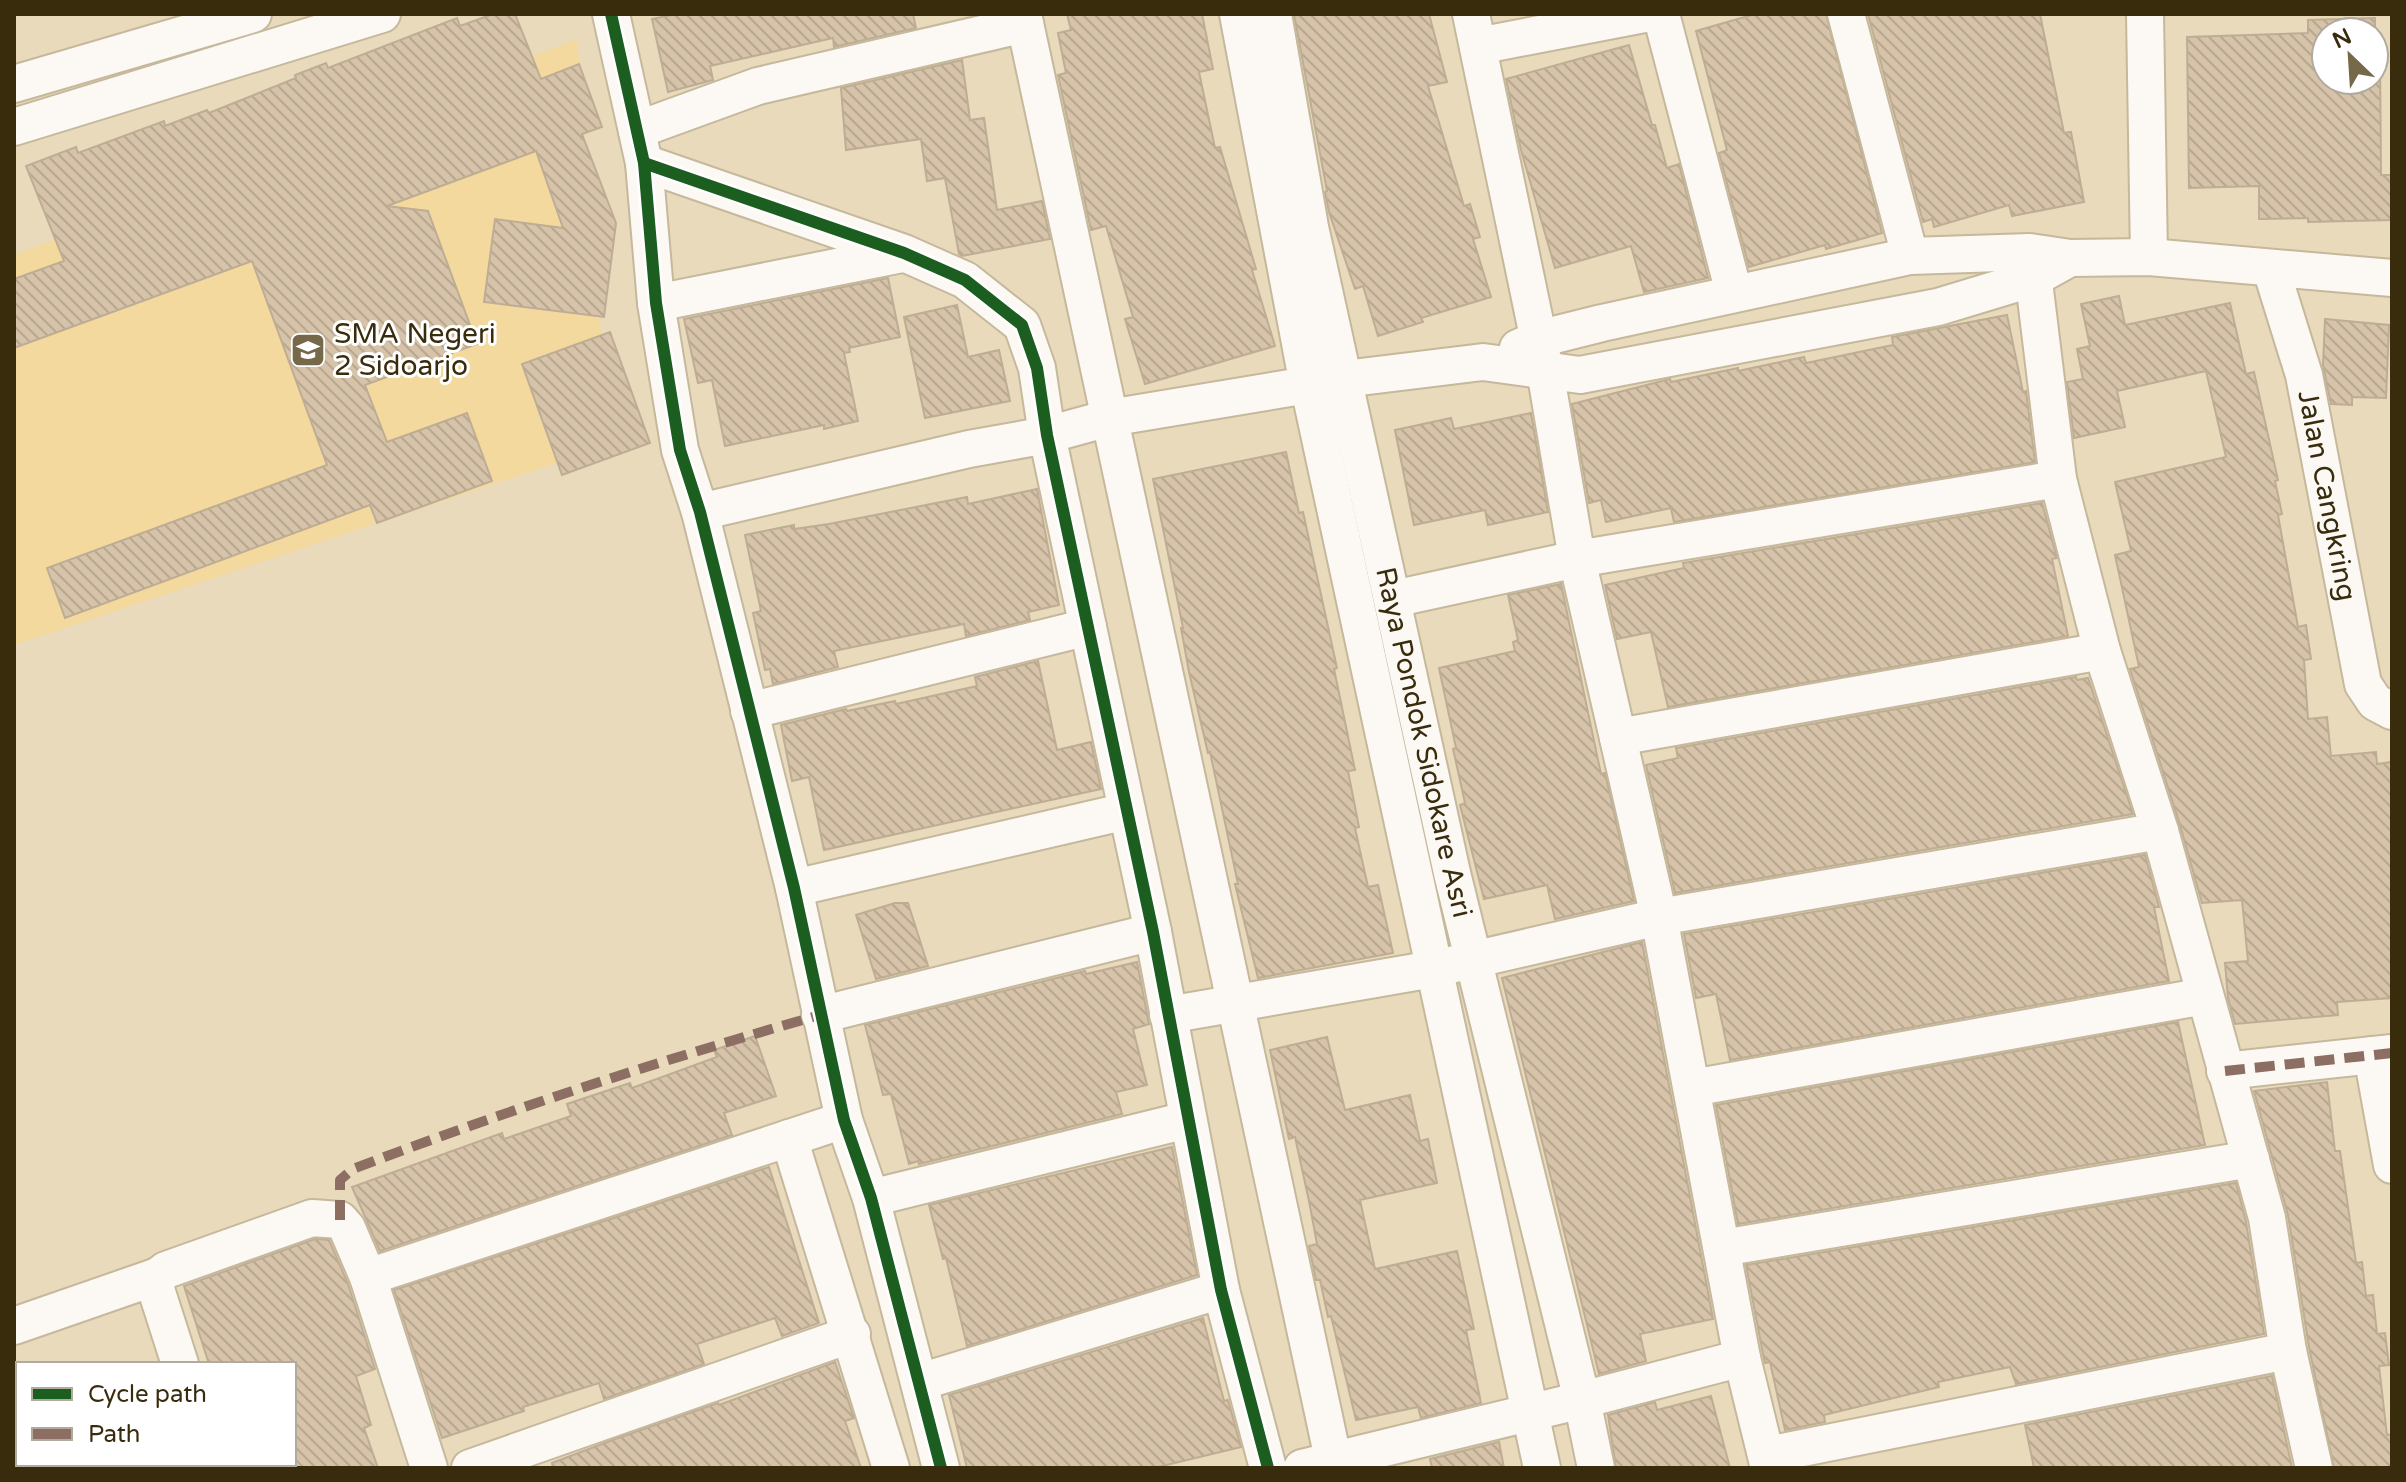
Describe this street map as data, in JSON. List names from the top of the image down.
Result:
{
  "streets": {
    "street": ["Jalan Cangkring", "Raya Pondok Sidokare Asri"]
  },
  "places": {
    "school or university": ["SMA Negeri 2 Sidoarjo"]
  },
  "legend": ["Cycle path", "Path"],
  "north": "top left"
}
